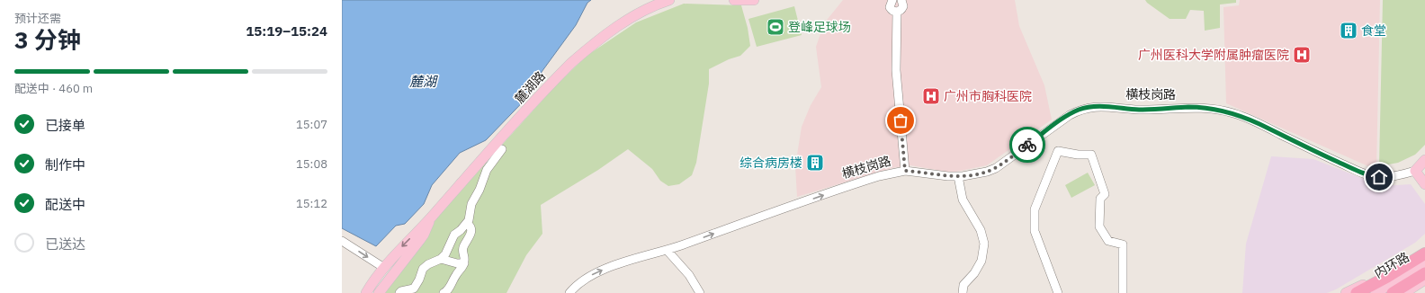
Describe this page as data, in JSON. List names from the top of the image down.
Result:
{
  "streets": {
    "highway": ["内环路"],
    "main road": ["麓湖路"],
    "street": ["横枝岗路"]
  },
  "one_way": ["横枝岗路"],
  "water": ["麓湖"],
  "places": {
    "sports": ["登峰足球场"],
    "building": ["食堂", "综合病房楼"],
    "hospital": ["广州医科大学附属肿瘤医院", "广州市胸科医院"]
  },
  "page": {
    "heading": ["3 分钟", "预计还需", "15:19–15:24"],
    "bar": "配送中 · 460 m",
    "list": [
      ["已接单", "15:07"],
      ["制作中", "15:08"],
      ["配送中", "15:12"],
      "已送达"
    ]
  }
}
